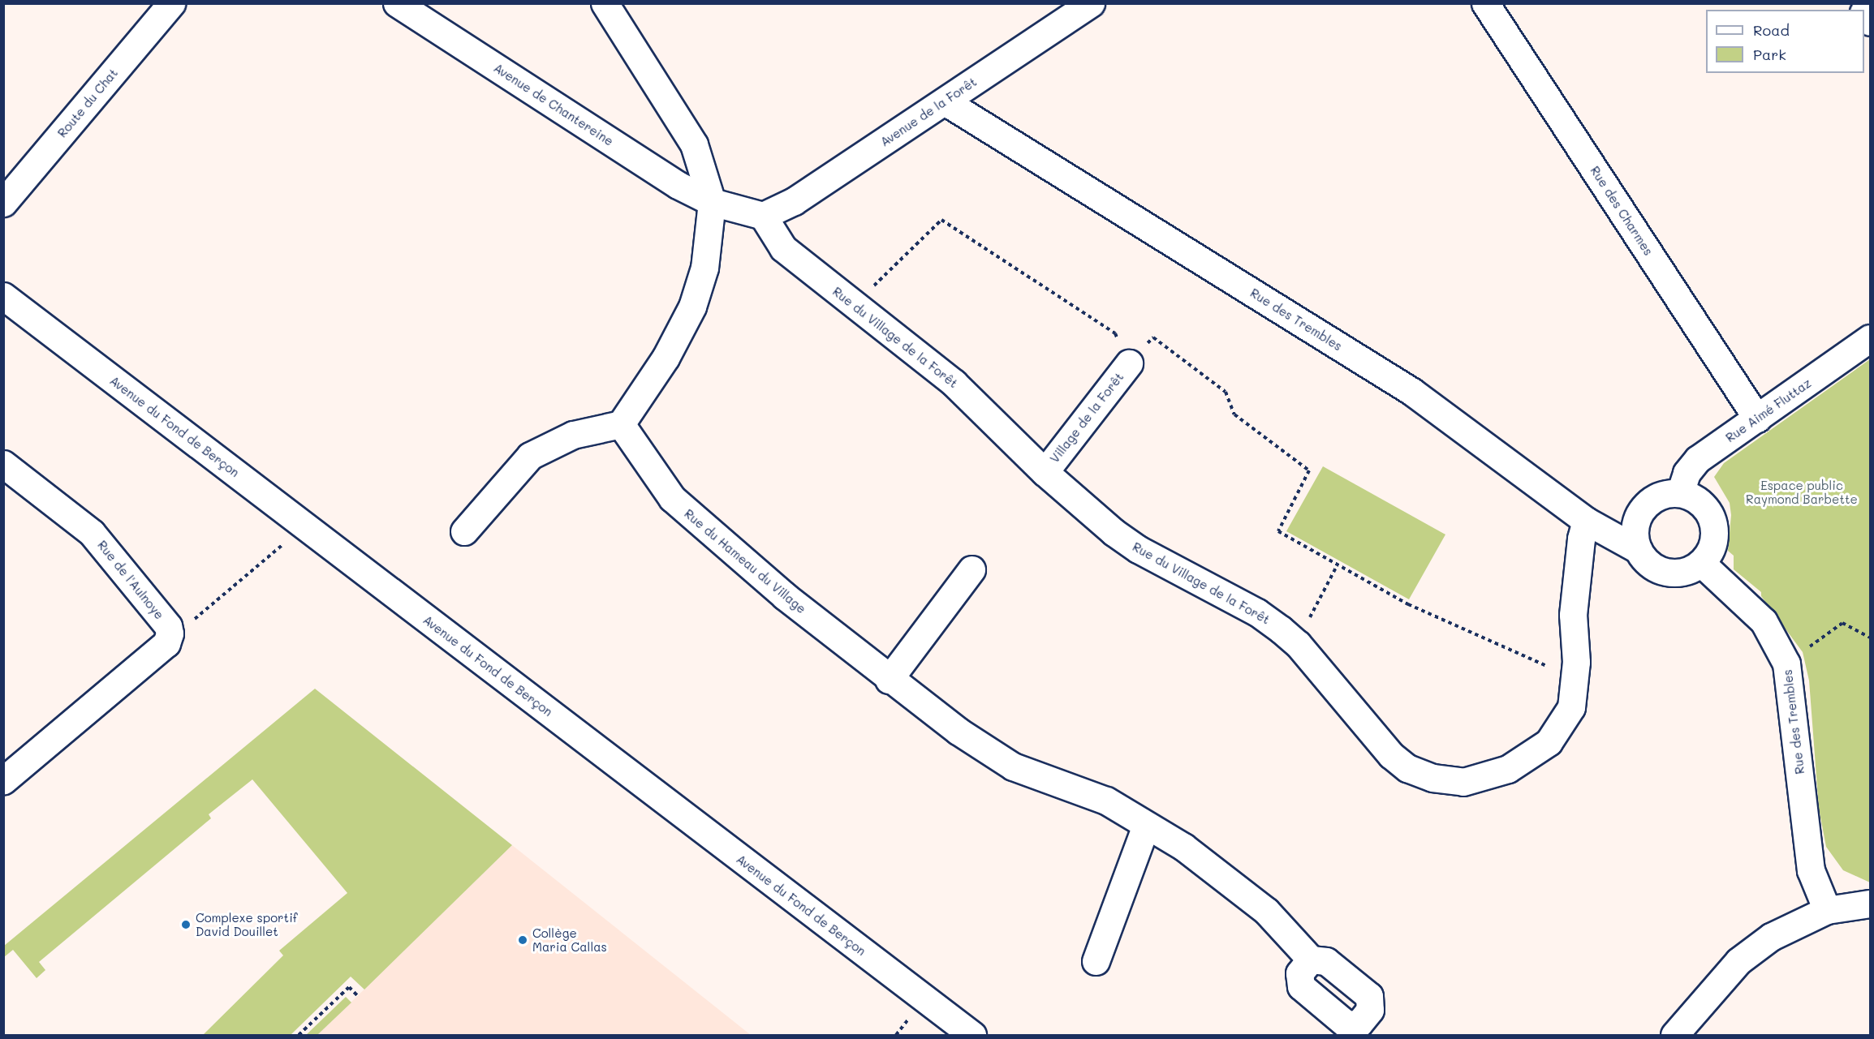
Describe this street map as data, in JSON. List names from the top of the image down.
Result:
{
  "streets": {
    "street": [
      "Route du Chat",
      "Avenue de Chantereine",
      "Avenue de la Forêt",
      "Rue des Charmes",
      "Rue des Trembles",
      "Rue du Village de la Forêt",
      "Rue Aimé Fluttaz",
      "Village de la Forêt",
      "Avenue du Fond de Berçon",
      "Rue du Hameau du Village",
      "Rue de l'Aulnoye"
    ]
  },
  "crossings": [
    ["Avenue de Chantereine", "Avenue de la Forêt"],
    ["Avenue de Chantereine", "Rue du Village de la Forêt"],
    ["Avenue de la Forêt", "Rue des Trembles"],
    ["Avenue de la Forêt", "Rue du Village de la Forêt"],
    ["Rue des Charmes", "Rue Aimé Fluttaz"],
    ["Rue des Trembles", "Rue du Village de la Forêt"],
    ["Rue des Trembles", "Rue Aimé Fluttaz"],
    ["Rue du Village de la Forêt", "Village de la Forêt"]
  ],
  "parks": ["Espace public Raymond Barbette"],
  "places": ["Complexe sportif David Douillet", "Collège Maria Callas"],
  "legend": ["Road", "Park"]
}
